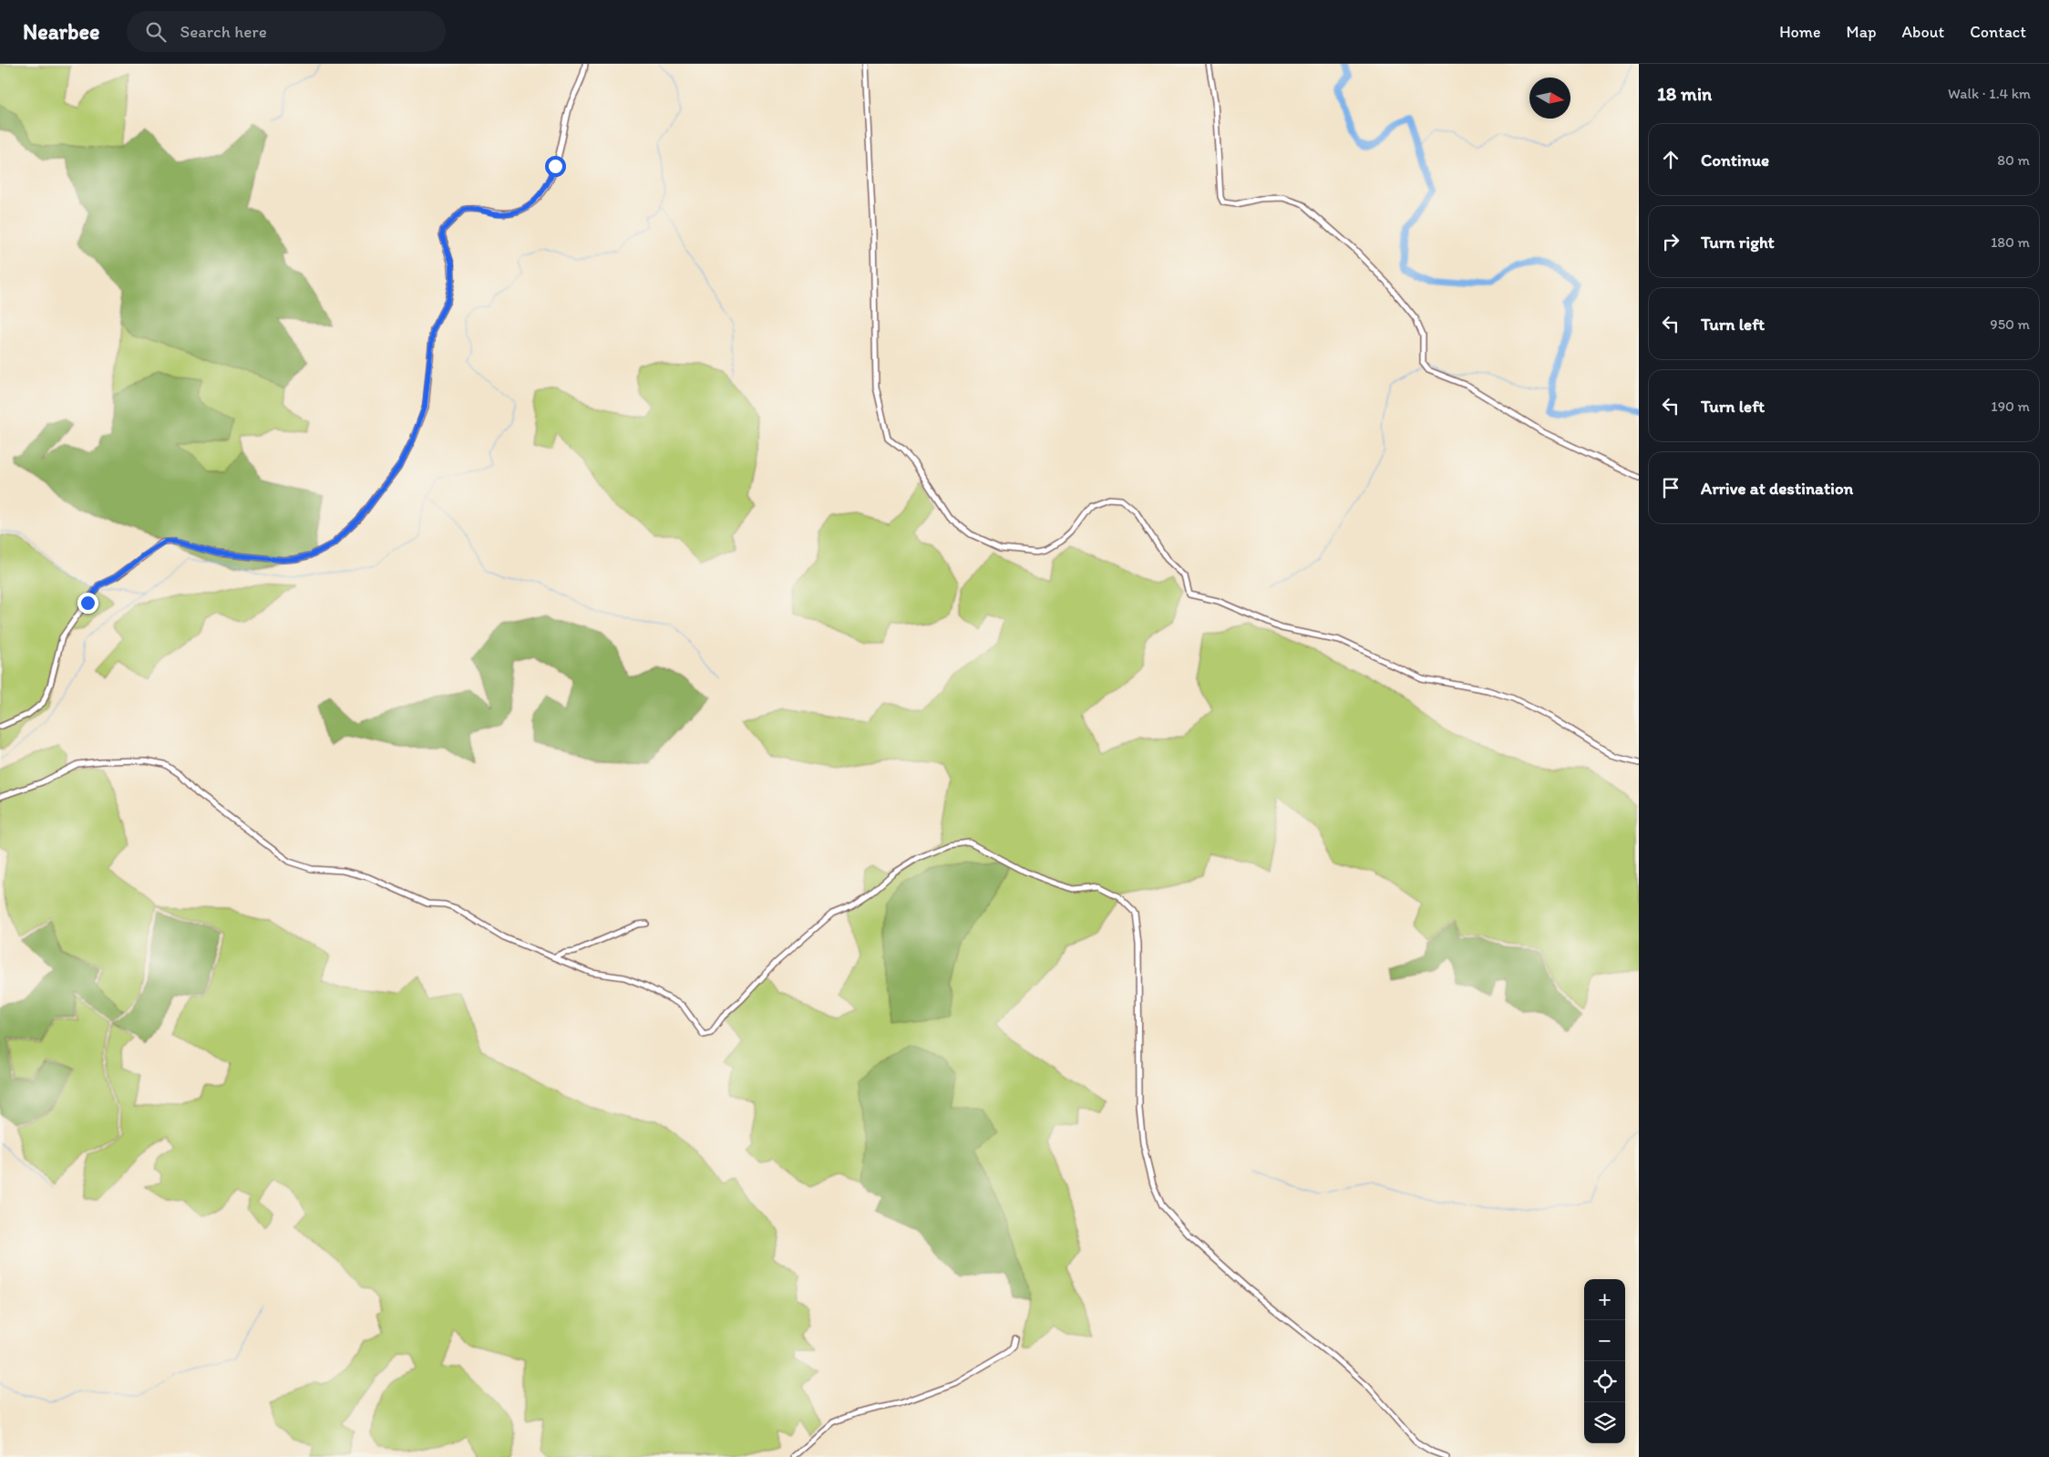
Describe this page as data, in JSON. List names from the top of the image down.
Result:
{
  "north": "right",
  "page": {
    "header": "Nearbee",
    "search": "Search here",
    "nav": [
      "Home",
      "Map",
      "About",
      "Contact"
    ],
    "heading": ["18 min", "Walk · 1.4 km"],
    "list": [
      ["Continue", "80 m"],
      ["Turn right", "180 m"],
      ["Turn left", "950 m"],
      ["Turn left", "190 m"],
      "Arrive at destination"
    ],
    "map_buttons": ["+", "−"]
  }
}
